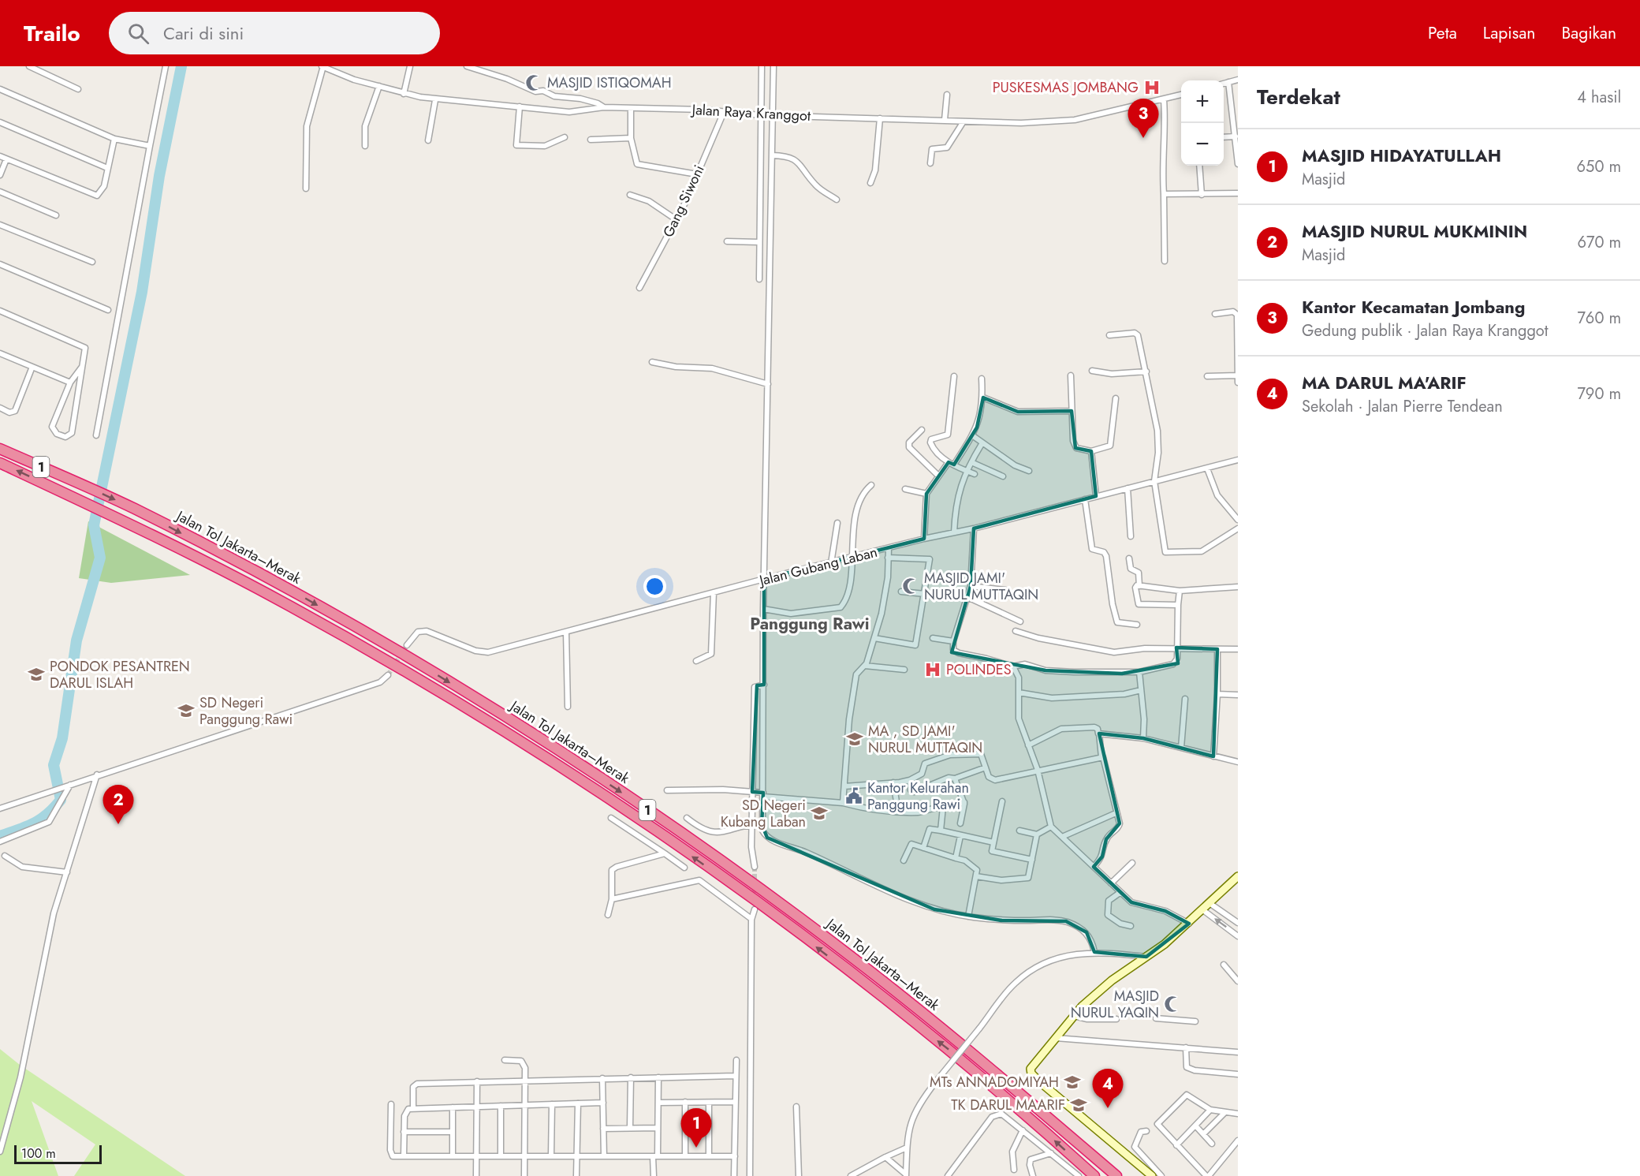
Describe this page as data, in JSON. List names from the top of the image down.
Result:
{
  "streets": {
    "highway": ["1", "Jalan Tol Jakarta–Merak"],
    "street": ["Jalan Raya Kranggot", "Gang Siwoni", "Jalan Gubang Laban"]
  },
  "crossings": [
    ["Jalan Raya Kranggot", "Gang Siwoni"]
  ],
  "districts": ["Panggung Rawi"],
  "places": {
    "mosque": ["MASJID ISTIQOMAH", "MASJID JAMI' NURUL MUTTAQIN", "MASJID NURUL YAQIN"],
    "hospital": ["PUSKESMAS JOMBANG", "POLINDES"],
    "school or university": [
      "PONDOK PESANTREN DARUL ISLAH",
      "SD Negeri Panggung Rawi",
      "MA , SD JAMI' NURUL MUTTAQIN",
      "SD Negeri Kubang Laban",
      "MTs ANNADOMIYAH",
      "TK DARUL MAARIF"
    ],
    "public building": ["Kantor Kelurahan Panggung Rawi"]
  },
  "scale_bar": "100 m",
  "page": {
    "header": "Trailo",
    "search": "Cari di sini",
    "nav": ["Peta", "Lapisan", "Bagikan"],
    "heading": ["Terdekat", "4 hasil"],
    "map_buttons": ["+", "−"],
    "pins": [
      "3",
      "2",
      "4",
      "1"
    ],
    "list": [
      {
        "mark": "1",
        "name": "MASJID HIDAYATULLAH",
        "note": "Masjid",
        "value": "650 m"
      },
      {
        "mark": "2",
        "name": "MASJID NURUL MUKMININ",
        "note": "Masjid",
        "value": "670 m"
      },
      {
        "mark": "3",
        "name": "Kantor Kecamatan Jombang",
        "note": "Gedung publik · Jalan Raya Kranggot",
        "value": "760 m"
      },
      {
        "mark": "4",
        "name": "MA DARUL MA'ARIF",
        "note": "Sekolah · Jalan Pierre Tendean",
        "value": "790 m"
      }
    ],
    "scale": "100 m"
  }
}
